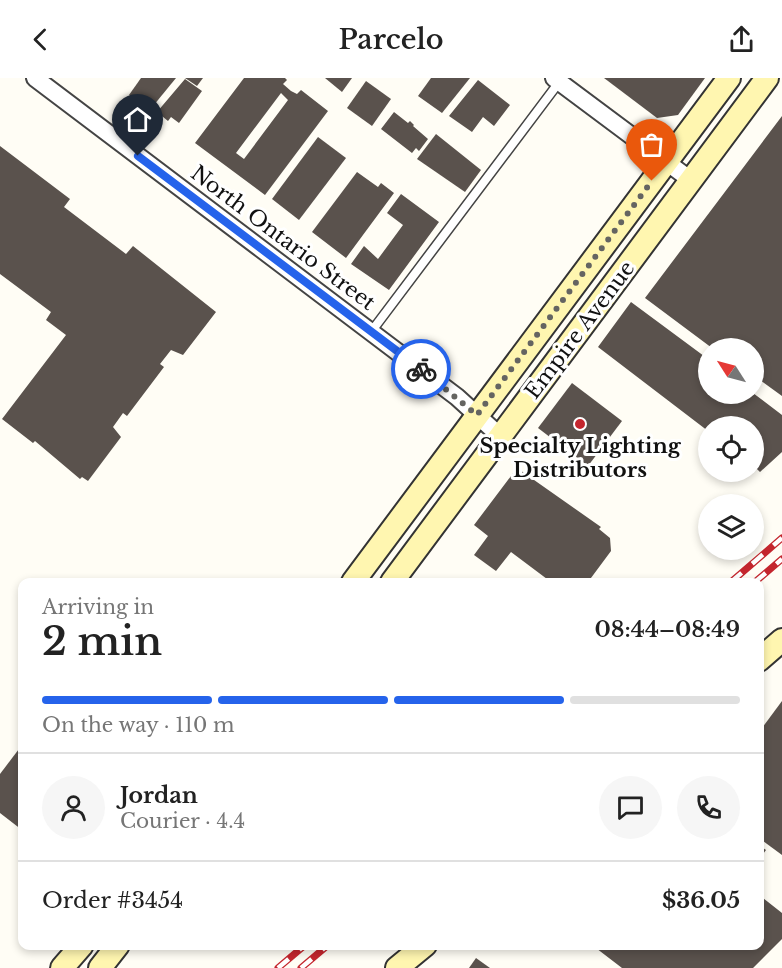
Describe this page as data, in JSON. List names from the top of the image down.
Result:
{
  "streets": {
    "main road": ["Empire Avenue"],
    "street": ["North Ontario Street"]
  },
  "crossings": [
    ["North Ontario Street", "Empire Avenue"]
  ],
  "places": ["Specialty Lighting Distributors"],
  "north": "top left",
  "page": {
    "header": "Parcelo",
    "heading": ["2 min", "Arriving in", "08:44–08:49"],
    "panel": [
      "Jordan",
      "Courier · 4.4",
      "Order #3454",
      "$36.05"
    ],
    "bar": "On the way · 110 m"
  }
}
